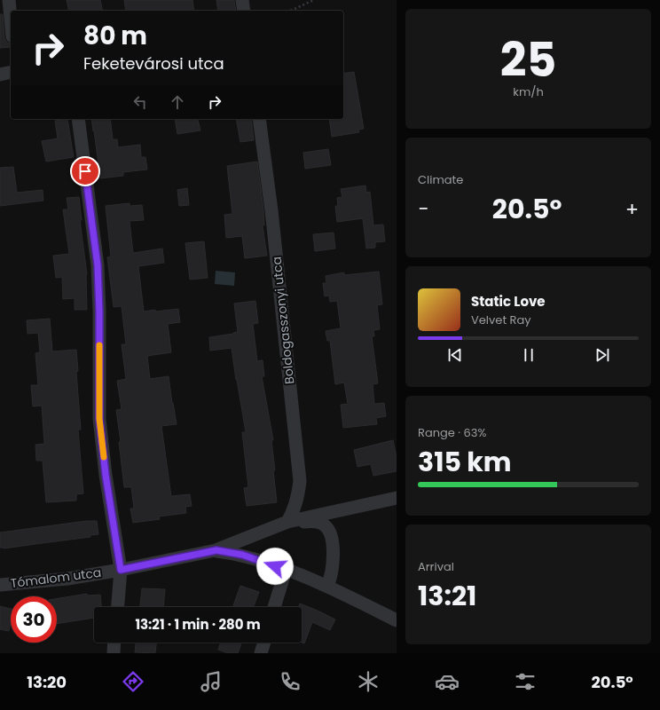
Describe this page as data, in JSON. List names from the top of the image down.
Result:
{
  "streets": {
    "street": ["Boldogasszonyi utca", "Tómalom utca"]
  },
  "crossings": [
    ["Boldogasszonyi utca", "Tómalom utca"]
  ],
  "page": {
    "tile": [
      ["25", "km/h"],
      "Climate",
      ["Range · 63%", "315 km"],
      ["Arrival", "13:21"]
    ],
    "turn": ["80 m", "Feketevárosi utca"],
    "heat": ["−", "20.5°", "+"],
    "song": ["Static Love", "Velvet Ray"],
    "limit": "30",
    "trip": "13:21 · 1 min · 280 m",
    "tabs": ["13:20", "20.5°"]
  }
}
